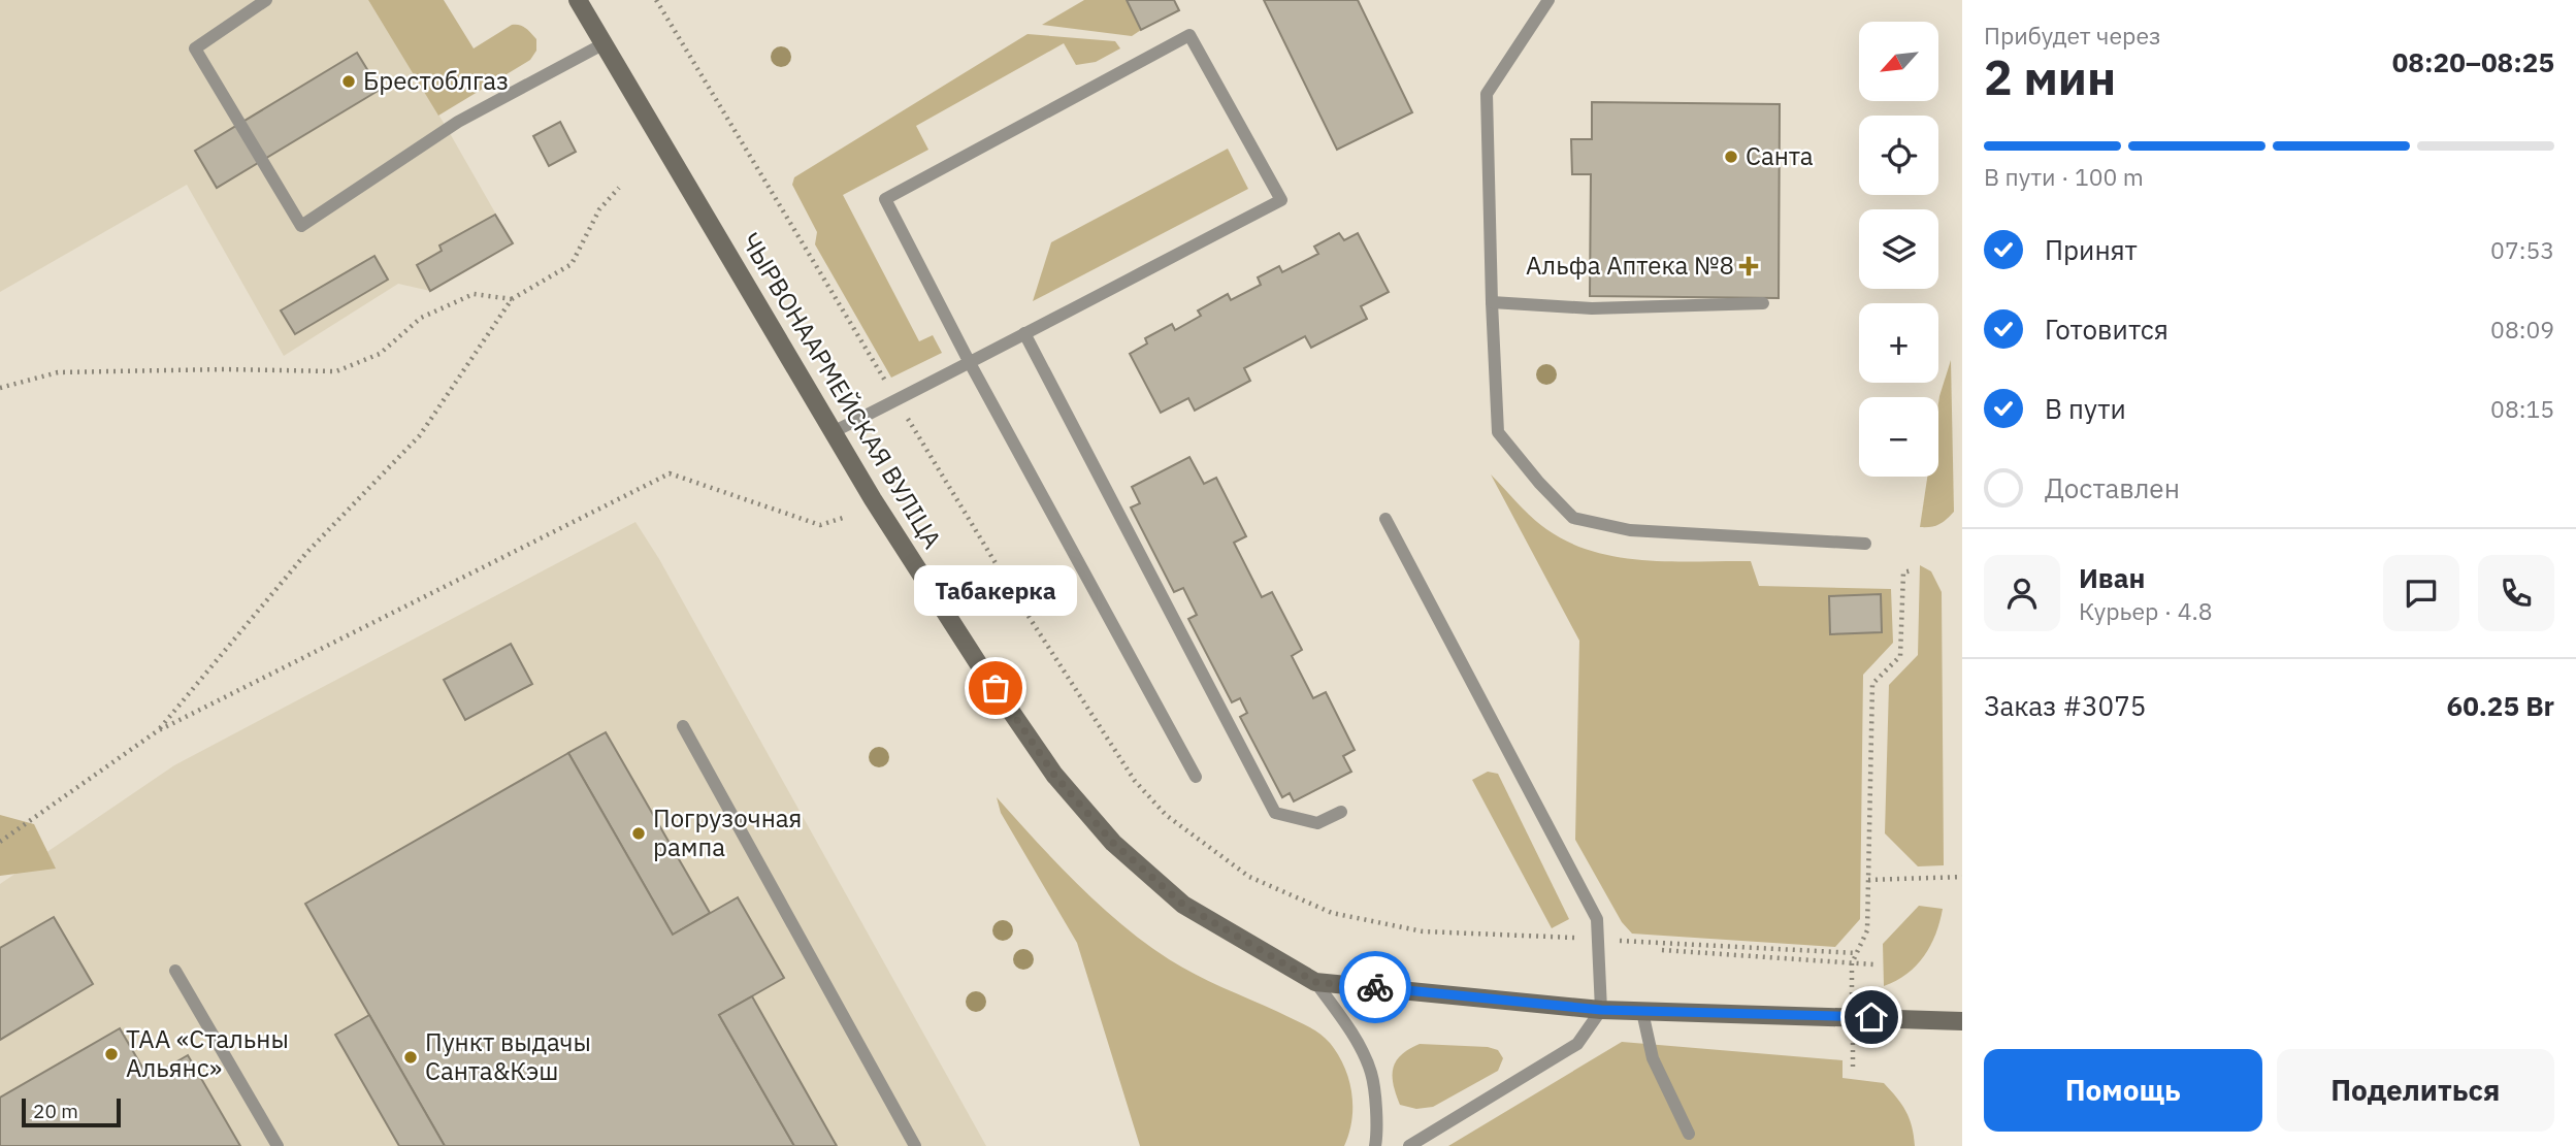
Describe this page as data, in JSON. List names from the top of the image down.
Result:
{
  "streets": {
    "street": ["ЧЫРВОНААРМЕЙСКАЯ ВУЛІЦА"]
  },
  "places": {
    "other": [
      "Брестоблгаз",
      "Санта",
      "Табакерка",
      "Погрузочная рампа",
      "ТАА «Стальны Альянс»",
      "Пункт выдачы Санта&Кэш"
    ],
    "health": ["Альфа Аптека №8"]
  },
  "scale_bar": "20 m",
  "north": "bottom left",
  "page": {
    "heading": ["2 мин", "Прибудет через", "08:20–08:25"],
    "panel": [
      "Иван",
      "Курьер · 4.8",
      "Заказ #3075",
      "60.25 Br"
    ],
    "map_buttons": ["+", "−"],
    "bar": "В пути · 100 m",
    "list": [
      ["Принят", "07:53"],
      ["Готовится", "08:09"],
      ["В пути", "08:15"],
      "Доставлен"
    ],
    "bubble": "Табакерка",
    "buttons": ["Помощь", "Поделиться"],
    "scale": "20 m"
  }
}
